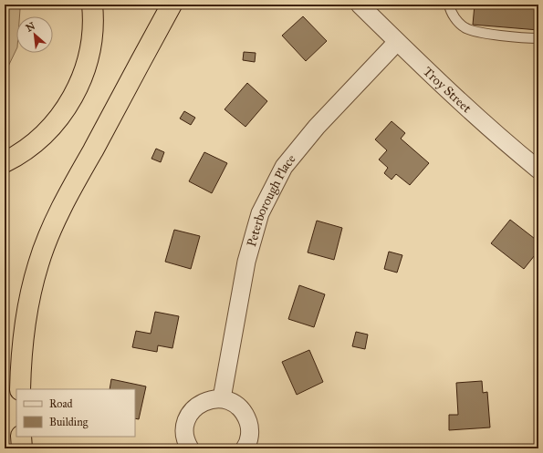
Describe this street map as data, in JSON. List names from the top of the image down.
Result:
{
  "streets": {
    "street": ["Troy Street", "Peterborough Place"]
  },
  "crossings": [
    ["Troy Street", "Peterborough Place"]
  ],
  "legend": ["Road", "Building"],
  "north": "top left"
}
